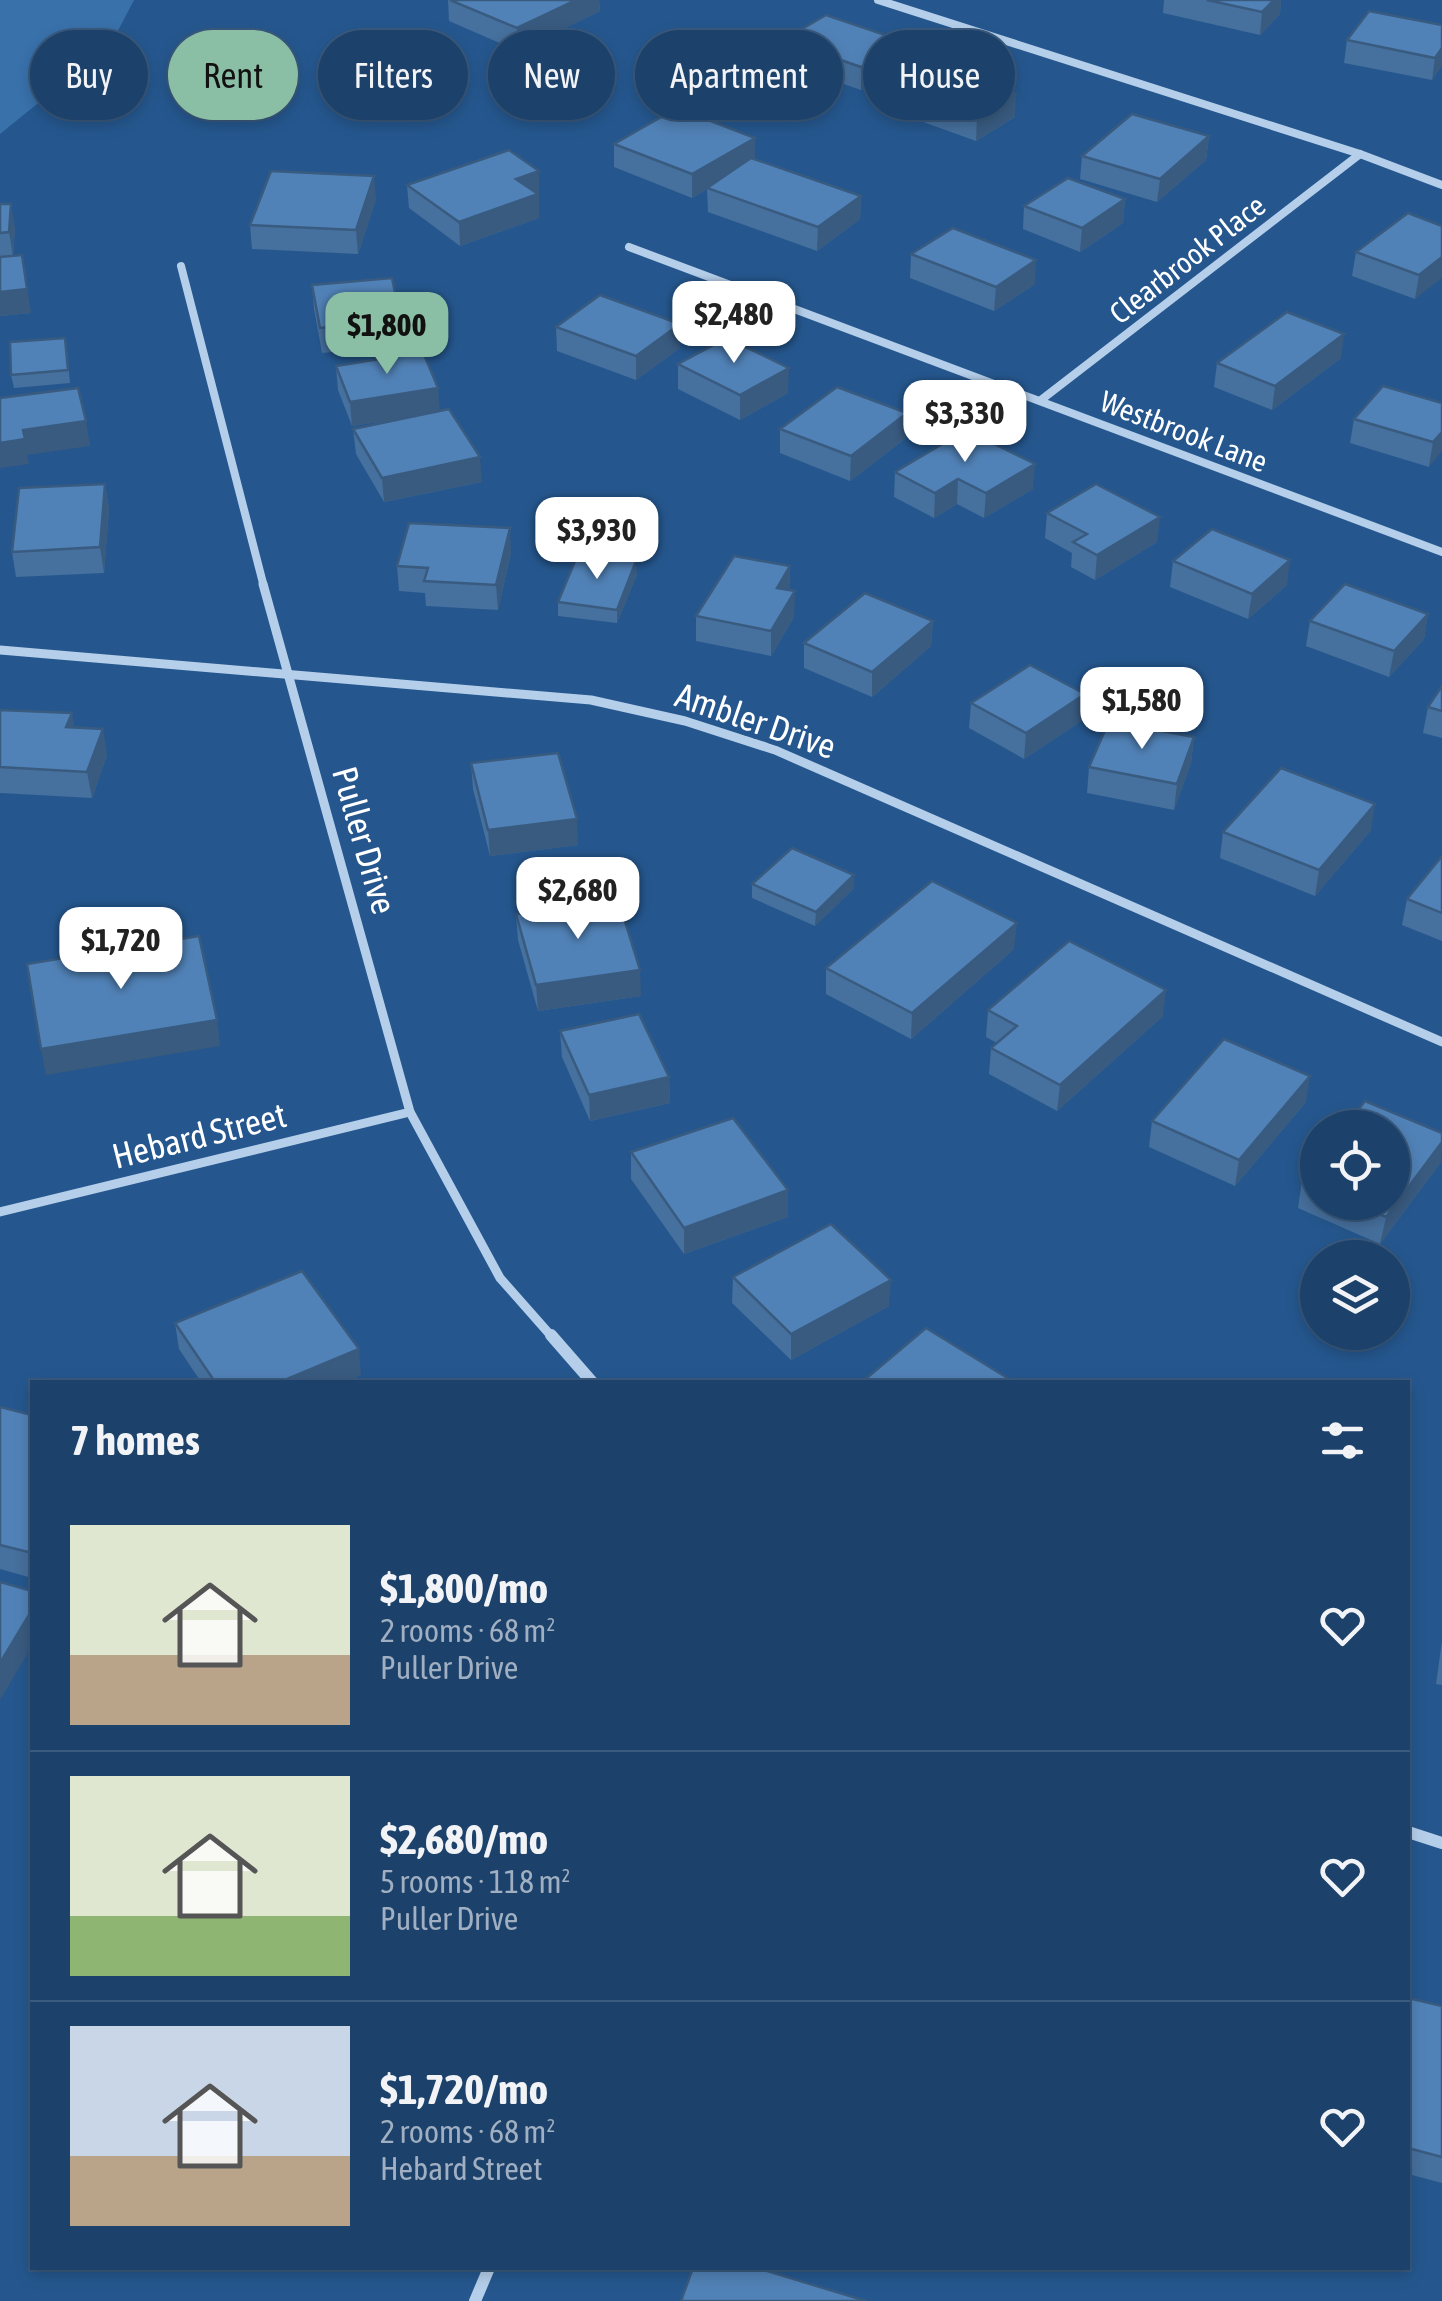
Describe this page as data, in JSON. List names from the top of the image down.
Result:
{
  "streets": {
    "street": [
      "Clearbrook Place",
      "Westbrook Lane",
      "Ambler Drive",
      "Puller Drive",
      "Hebard Street"
    ]
  },
  "crossings": [
    ["Clearbrook Place", "Westbrook Lane"],
    ["Ambler Drive", "Puller Drive"],
    ["Puller Drive", "Hebard Street"]
  ],
  "page": {
    "chip": [
      "Buy",
      "Rent",
      "Filters",
      "New",
      "Apartment",
      "House"
    ],
    "price": [
      "$2,480",
      "$1,800",
      "$3,330",
      "$3,930",
      "$1,580",
      "$2,680",
      "$1,720"
    ],
    "heading": "7 homes",
    "list": [
      {
        "name": "$1,800/mo",
        "note": "2 rooms · 68 m² · Puller Drive"
      },
      {
        "name": "$2,680/mo",
        "note": "5 rooms · 118 m² · Puller Drive"
      },
      {
        "name": "$1,720/mo",
        "note": "2 rooms · 68 m² · Hebard Street"
      }
    ]
  }
}
